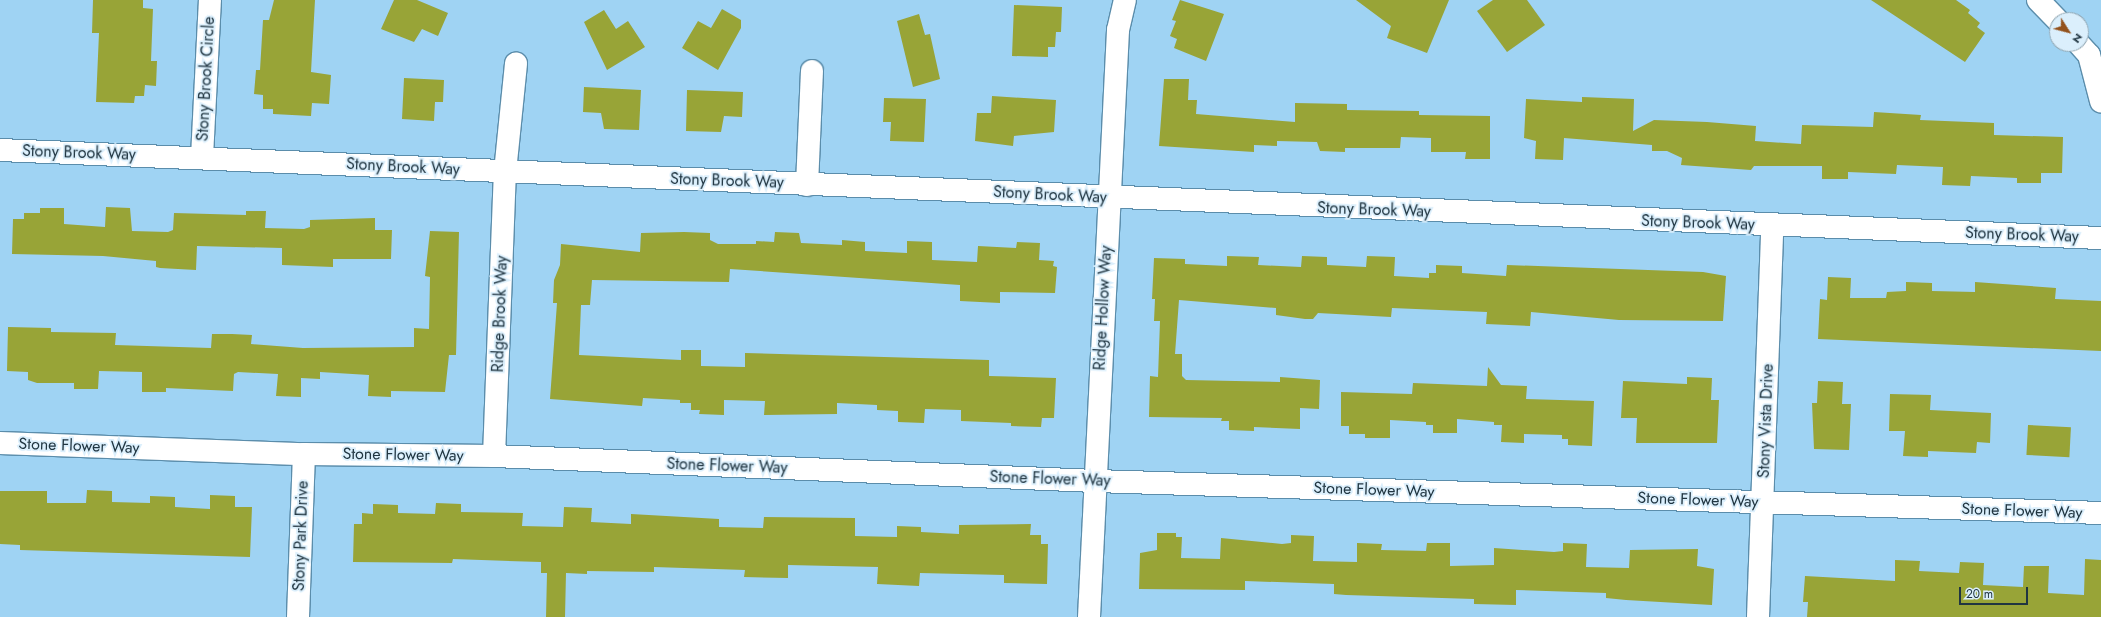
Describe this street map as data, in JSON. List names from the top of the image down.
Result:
{
  "streets": {
    "street": [
      "Stony Brook Circle",
      "Stony Brook Way",
      "Ridge Hollow Way",
      "Ridge Brook Way",
      "Stony Vista Drive",
      "Stone Flower Way",
      "Stony Park Drive"
    ]
  },
  "crossings": [
    ["Stony Brook Circle", "Stony Brook Way"],
    ["Stony Brook Way", "Ridge Hollow Way"],
    ["Stony Brook Way", "Ridge Brook Way"],
    ["Stony Brook Way", "Stony Vista Drive"],
    ["Ridge Hollow Way", "Stone Flower Way"],
    ["Ridge Brook Way", "Stone Flower Way"],
    ["Stony Vista Drive", "Stone Flower Way"],
    ["Stone Flower Way", "Stony Park Drive"]
  ],
  "scale_bar": "20 m",
  "north": "bottom right"
}
